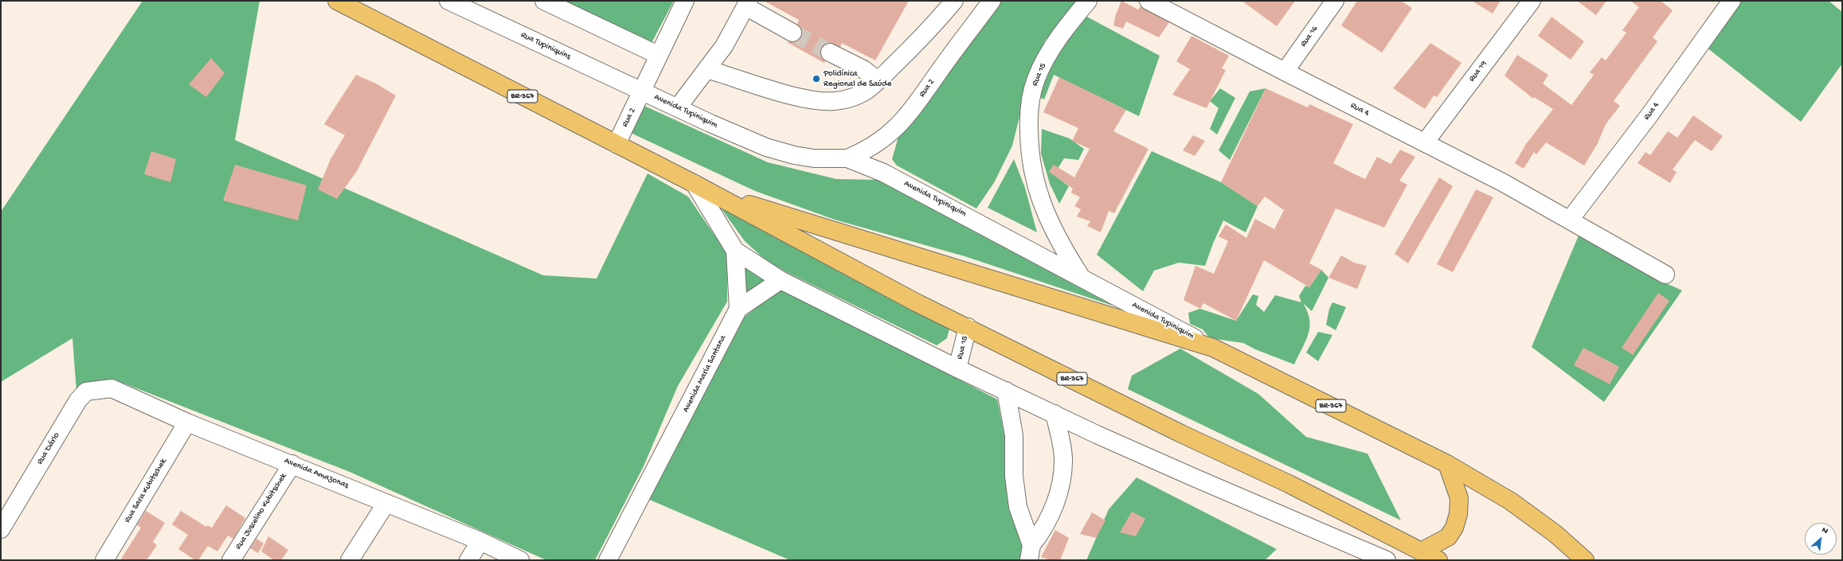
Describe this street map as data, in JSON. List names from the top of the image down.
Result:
{
  "streets": {
    "main road": ["BR-367"],
    "street": [
      "Rua 16",
      "Rua Tupiniquins",
      "Rua 19",
      "Rua 15",
      "Rua 2",
      "Rua 4",
      "Avenida Tupiniquim",
      "Avenida Maria Santana",
      "Rua Dário",
      "Avenida Amazonas",
      "Rua Sara Kubitschek",
      "Rua Juscelino Kubitschek"
    ]
  },
  "crossings": [
    ["Rua 16", "Rua 4"],
    ["Rua Tupiniquins", "Rua 2"],
    ["Rua Tupiniquins", "Avenida Tupiniquim"],
    ["Rua 19", "Rua 4"],
    ["Rua 15", "BR-367"],
    ["Rua 15", "Avenida Tupiniquim"],
    ["Rua 2", "BR-367"],
    ["Rua 2", "Avenida Tupiniquim"],
    ["BR-367", "Avenida Tupiniquim"],
    ["Rua Dário", "Avenida Amazonas"],
    ["Avenida Amazonas", "Rua Sara Kubitschek"],
    ["Avenida Amazonas", "Rua Juscelino Kubitschek"]
  ],
  "places": ["Policlínica Regional de Saúde"],
  "north": "top right"
}
